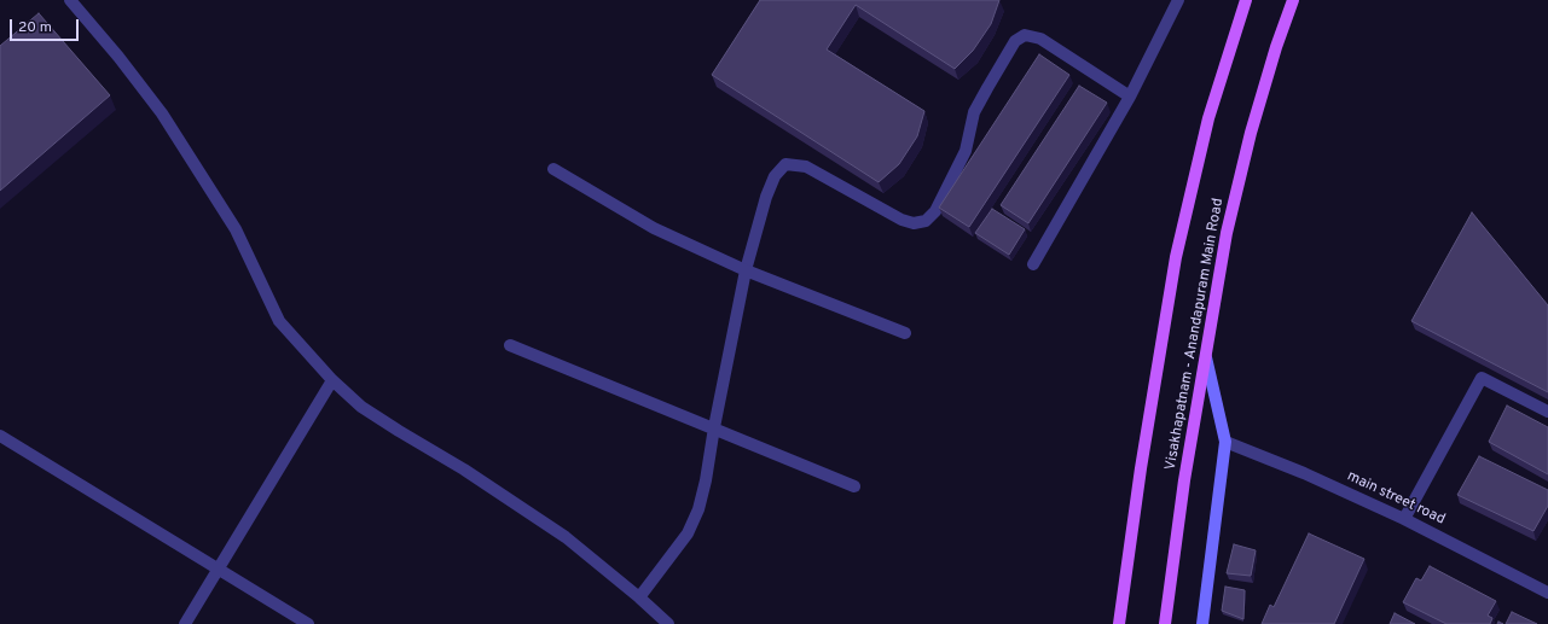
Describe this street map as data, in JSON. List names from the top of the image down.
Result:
{
  "streets": {
    "main road": ["Visakhapatnam - Anandapuram Main Road"],
    "street": ["main street road"]
  },
  "scale_bar": "20 m"
}
